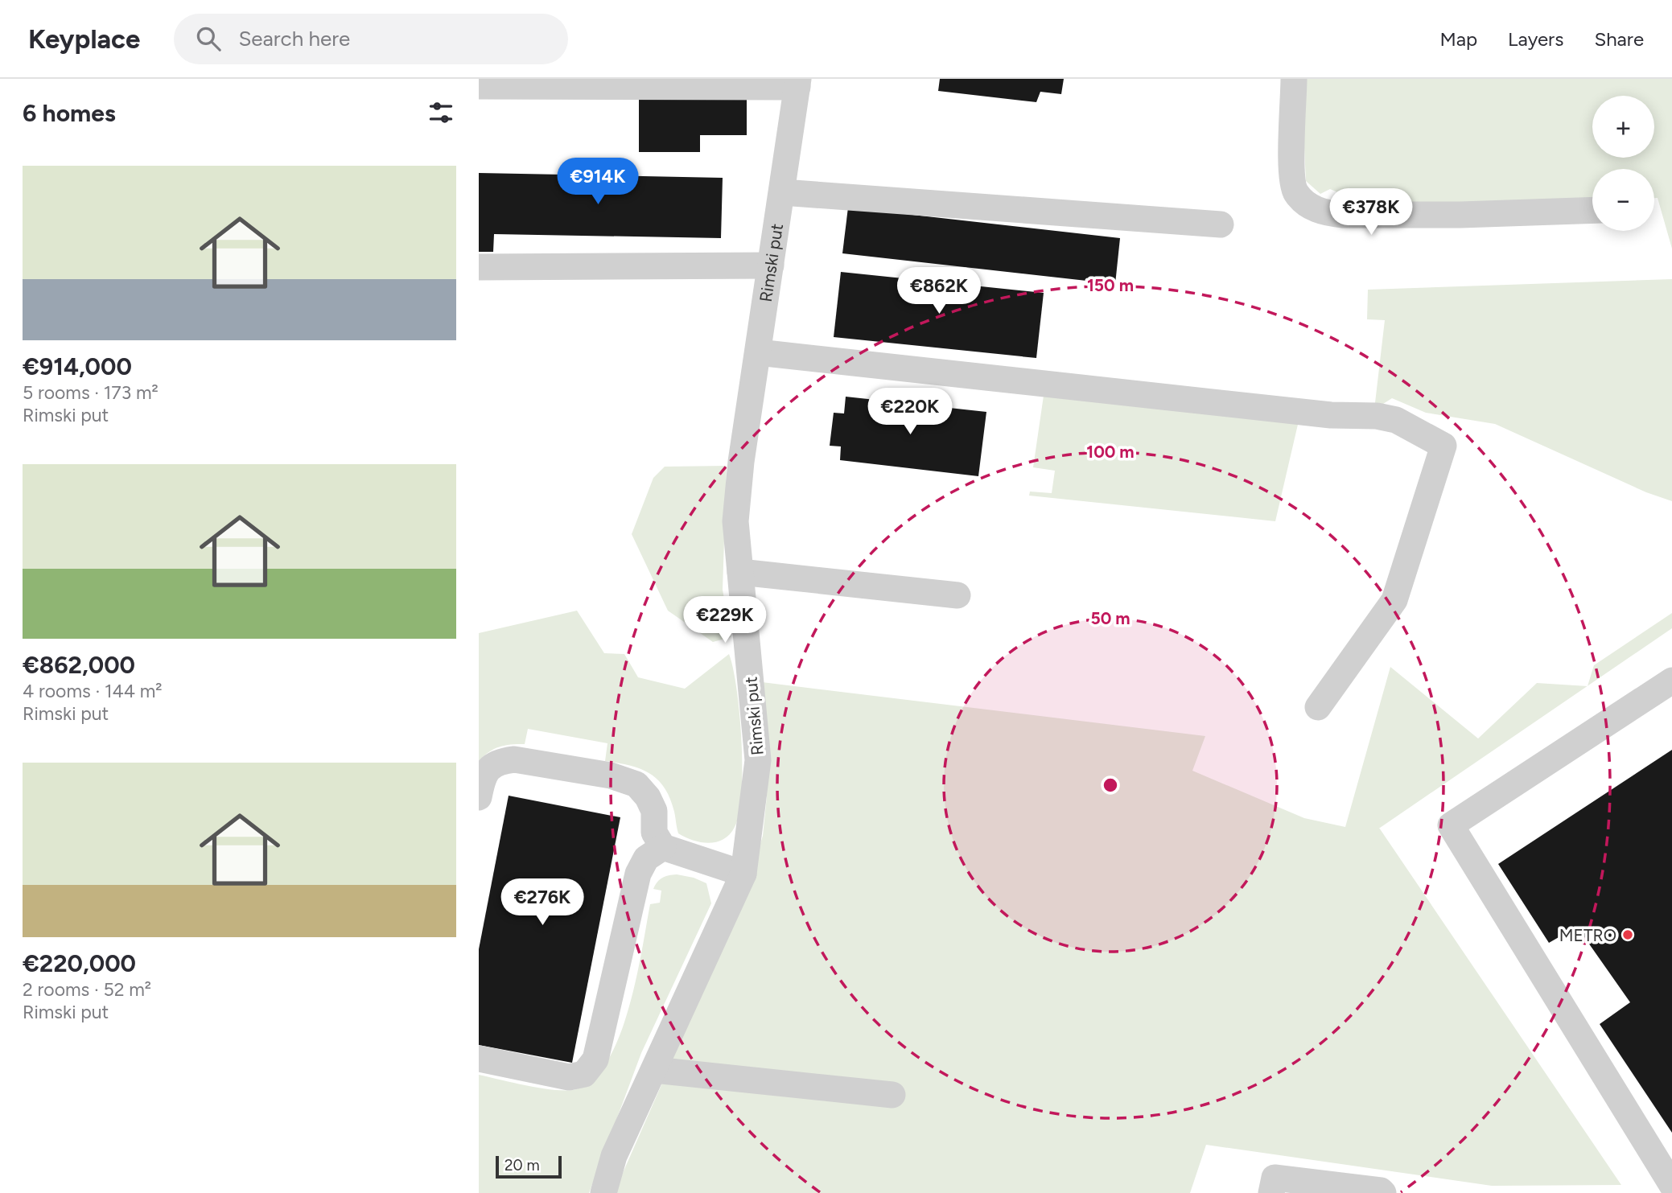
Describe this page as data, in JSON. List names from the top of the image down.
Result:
{
  "streets": {
    "street": ["Rimski put"]
  },
  "places": ["METRO"],
  "scale_bar": "20 m",
  "page": {
    "header": "Keyplace",
    "search": "Search here",
    "nav": ["Map", "Layers", "Share"],
    "heading": "6 homes",
    "map_buttons": ["+", "−"],
    "list": [
      {
        "name": "€914,000",
        "note": "5 rooms · 173 m² · Rimski put"
      },
      {
        "name": "€862,000",
        "note": "4 rooms · 144 m² · Rimski put"
      },
      {
        "name": "€220,000",
        "note": "2 rooms · 52 m² · Rimski put"
      }
    ],
    "price": [
      "€914K",
      "€378K",
      "€862K",
      "€220K",
      "€229K",
      "€276K"
    ],
    "scale": "20 m"
  },
  "rings": ["150 m", "100 m", "50 m"]
}
